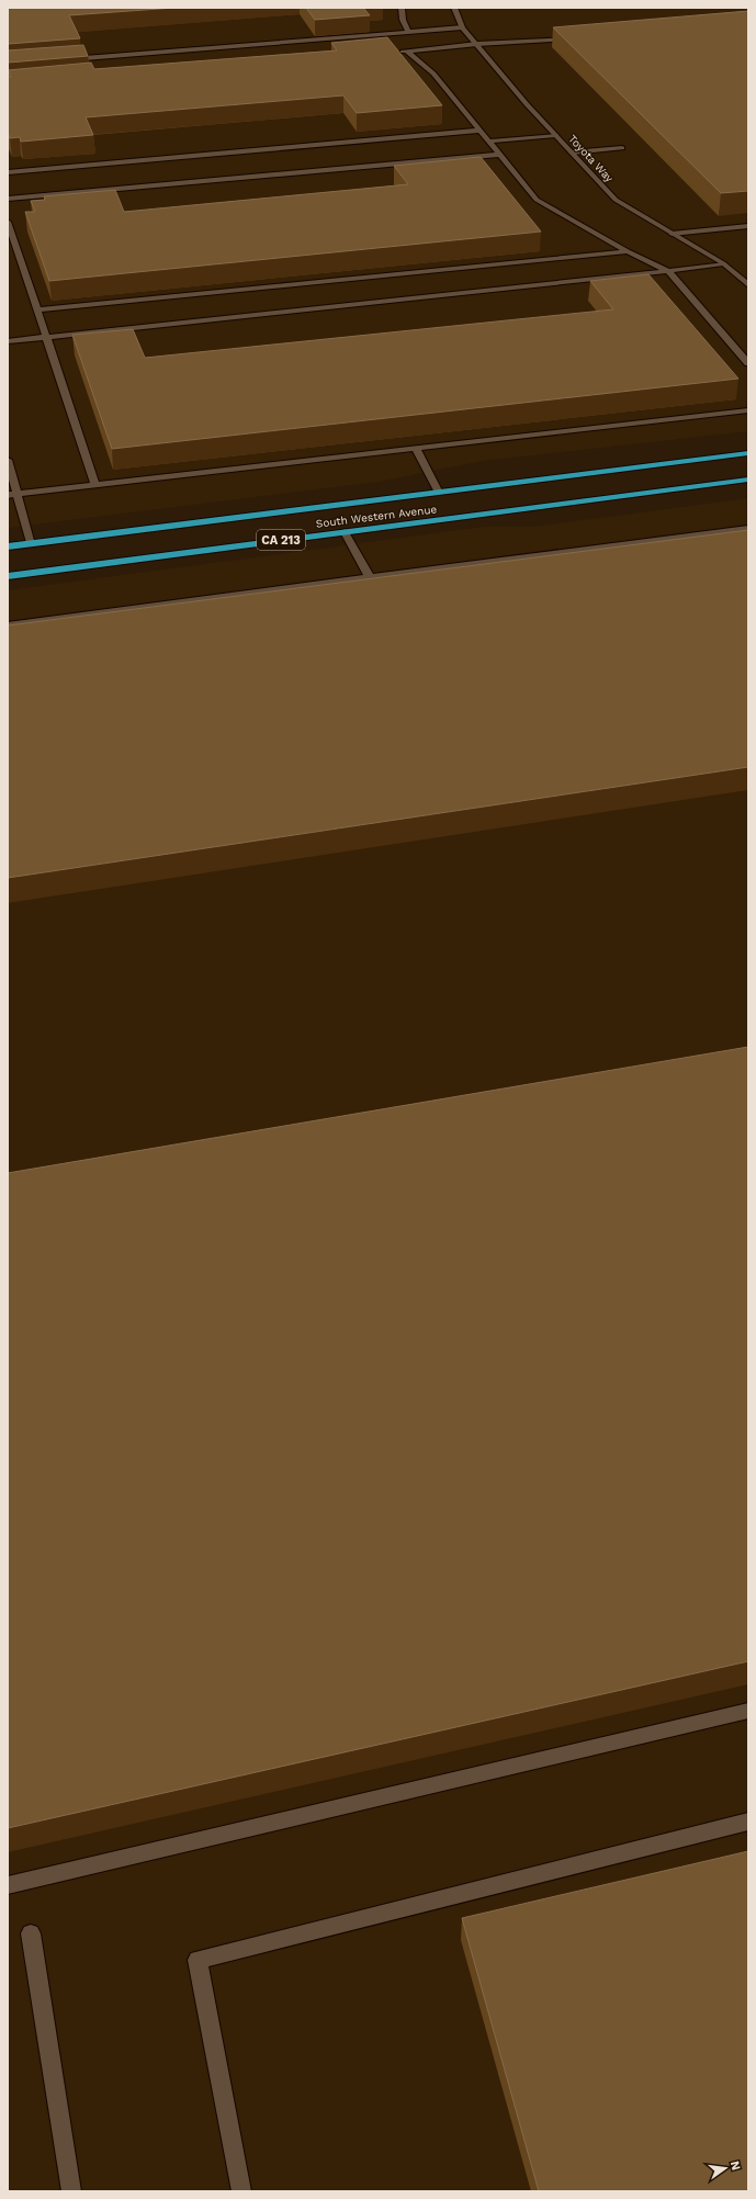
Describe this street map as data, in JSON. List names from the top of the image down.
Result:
{
  "streets": {
    "main road": ["South Western Avenue", "CA 213"],
    "street": ["Toyota Way"]
  },
  "north": "right"
}
